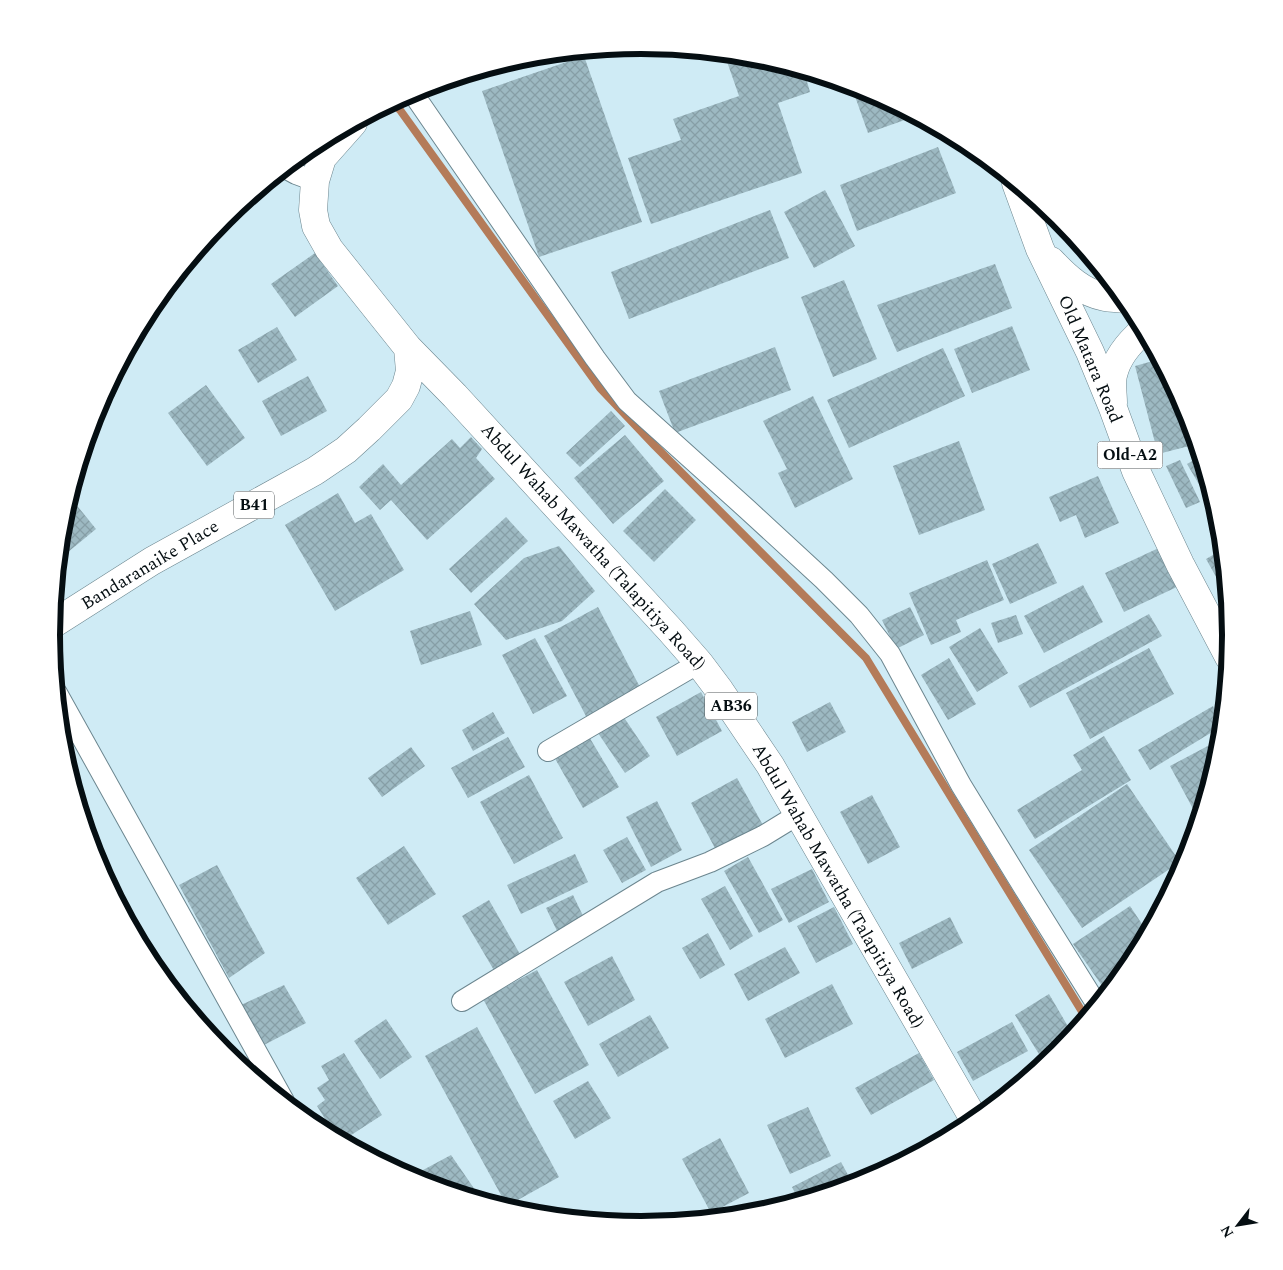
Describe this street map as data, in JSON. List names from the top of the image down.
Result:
{
  "streets": {
    "main road": [
      "Old Matara Road",
      "Old-A2",
      "B41",
      "Abdul Wahab Mawatha (Talapitiya Road)",
      "Bandaranaike Place",
      "AB36"
    ]
  },
  "crossings": [
    ["Abdul Wahab Mawatha (Talapitiya Road)", "Bandaranaike Place"]
  ],
  "north": "bottom left"
}
